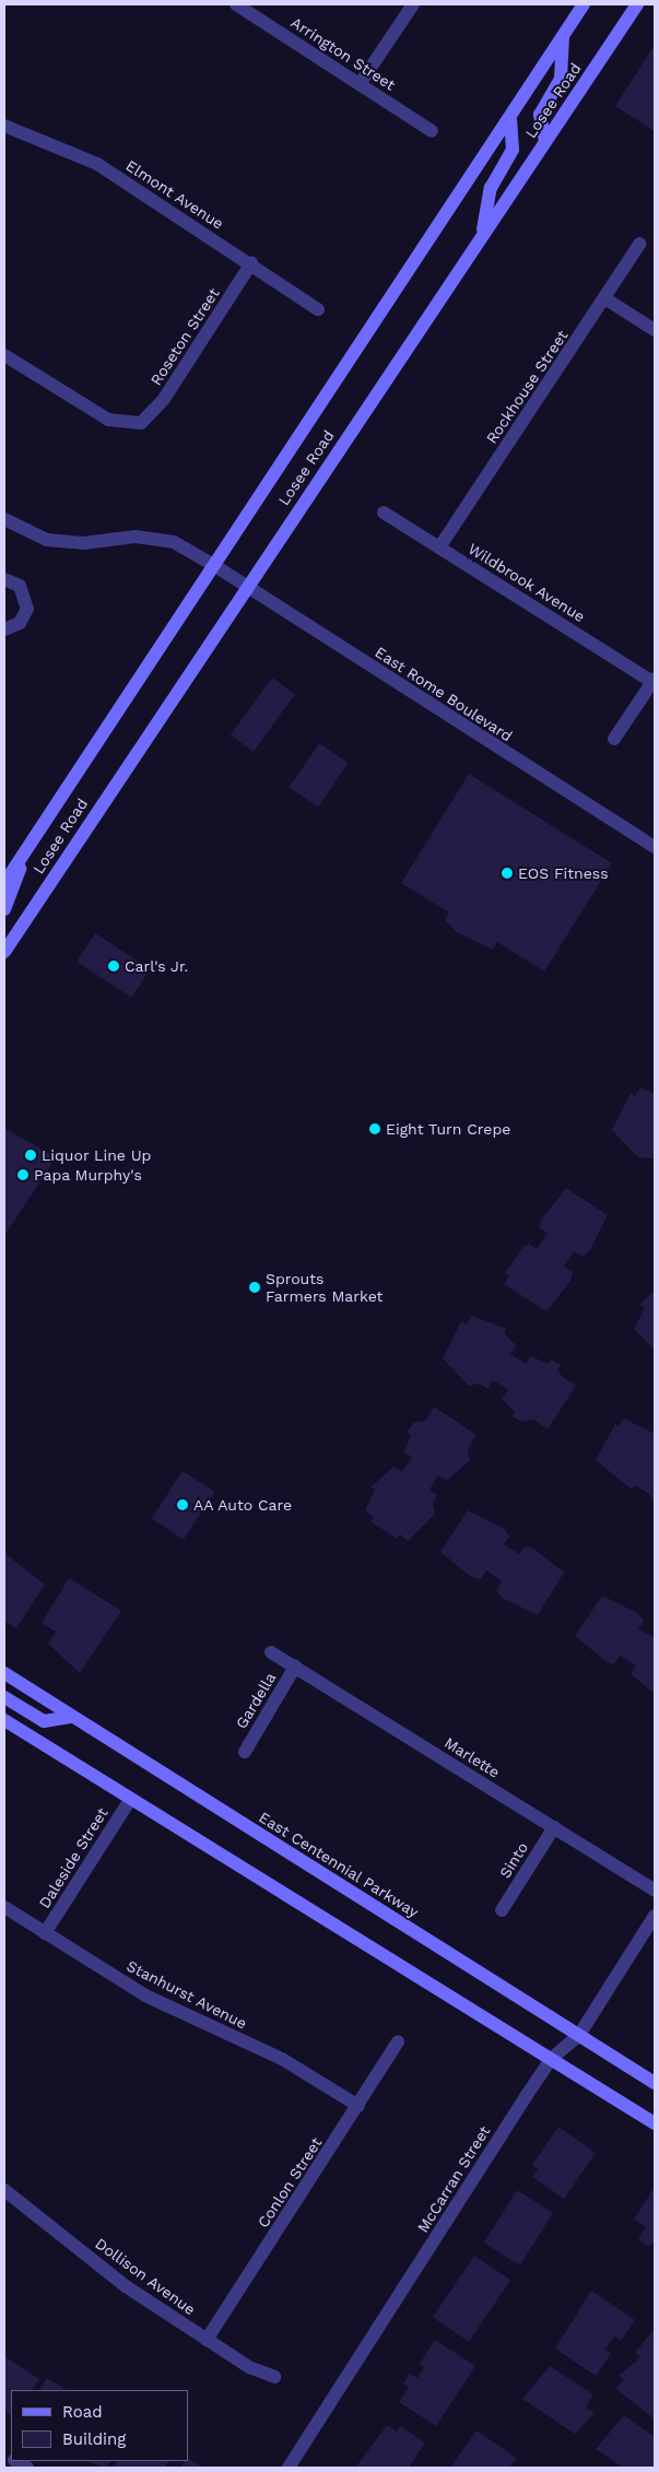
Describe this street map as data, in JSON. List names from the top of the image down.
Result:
{
  "streets": {
    "main road": ["Losee Road", "East Centennial Parkway"],
    "street": [
      "Arrington Street",
      "Elmont Avenue",
      "Roseton Street",
      "Rockhouse Street",
      "Wildbrook Avenue",
      "East Rome Boulevard",
      "Gardella",
      "Marlette",
      "Daleside Street",
      "Sinto",
      "Stanhurst Avenue",
      "McCarran Street",
      "Conlon Street",
      "Dollison Avenue"
    ]
  },
  "crossings": [
    ["Losee Road", "East Rome Boulevard"],
    ["Elmont Avenue", "Roseton Street"],
    ["Rockhouse Street", "Wildbrook Avenue"],
    ["Gardella", "Marlette"],
    ["Marlette", "Sinto"],
    ["Daleside Street", "Stanhurst Avenue"],
    ["East Centennial Parkway", "McCarran Street"],
    ["Stanhurst Avenue", "Conlon Street"],
    ["Conlon Street", "Dollison Avenue"]
  ],
  "places": [
    "EOS Fitness",
    "Carl's Jr.",
    "Eight Turn Crepe",
    "Liquor Line Up",
    "Papa Murphy's",
    "Sprouts Farmers Market",
    "AA Auto Care"
  ],
  "legend": ["Road", "Building"]
}
